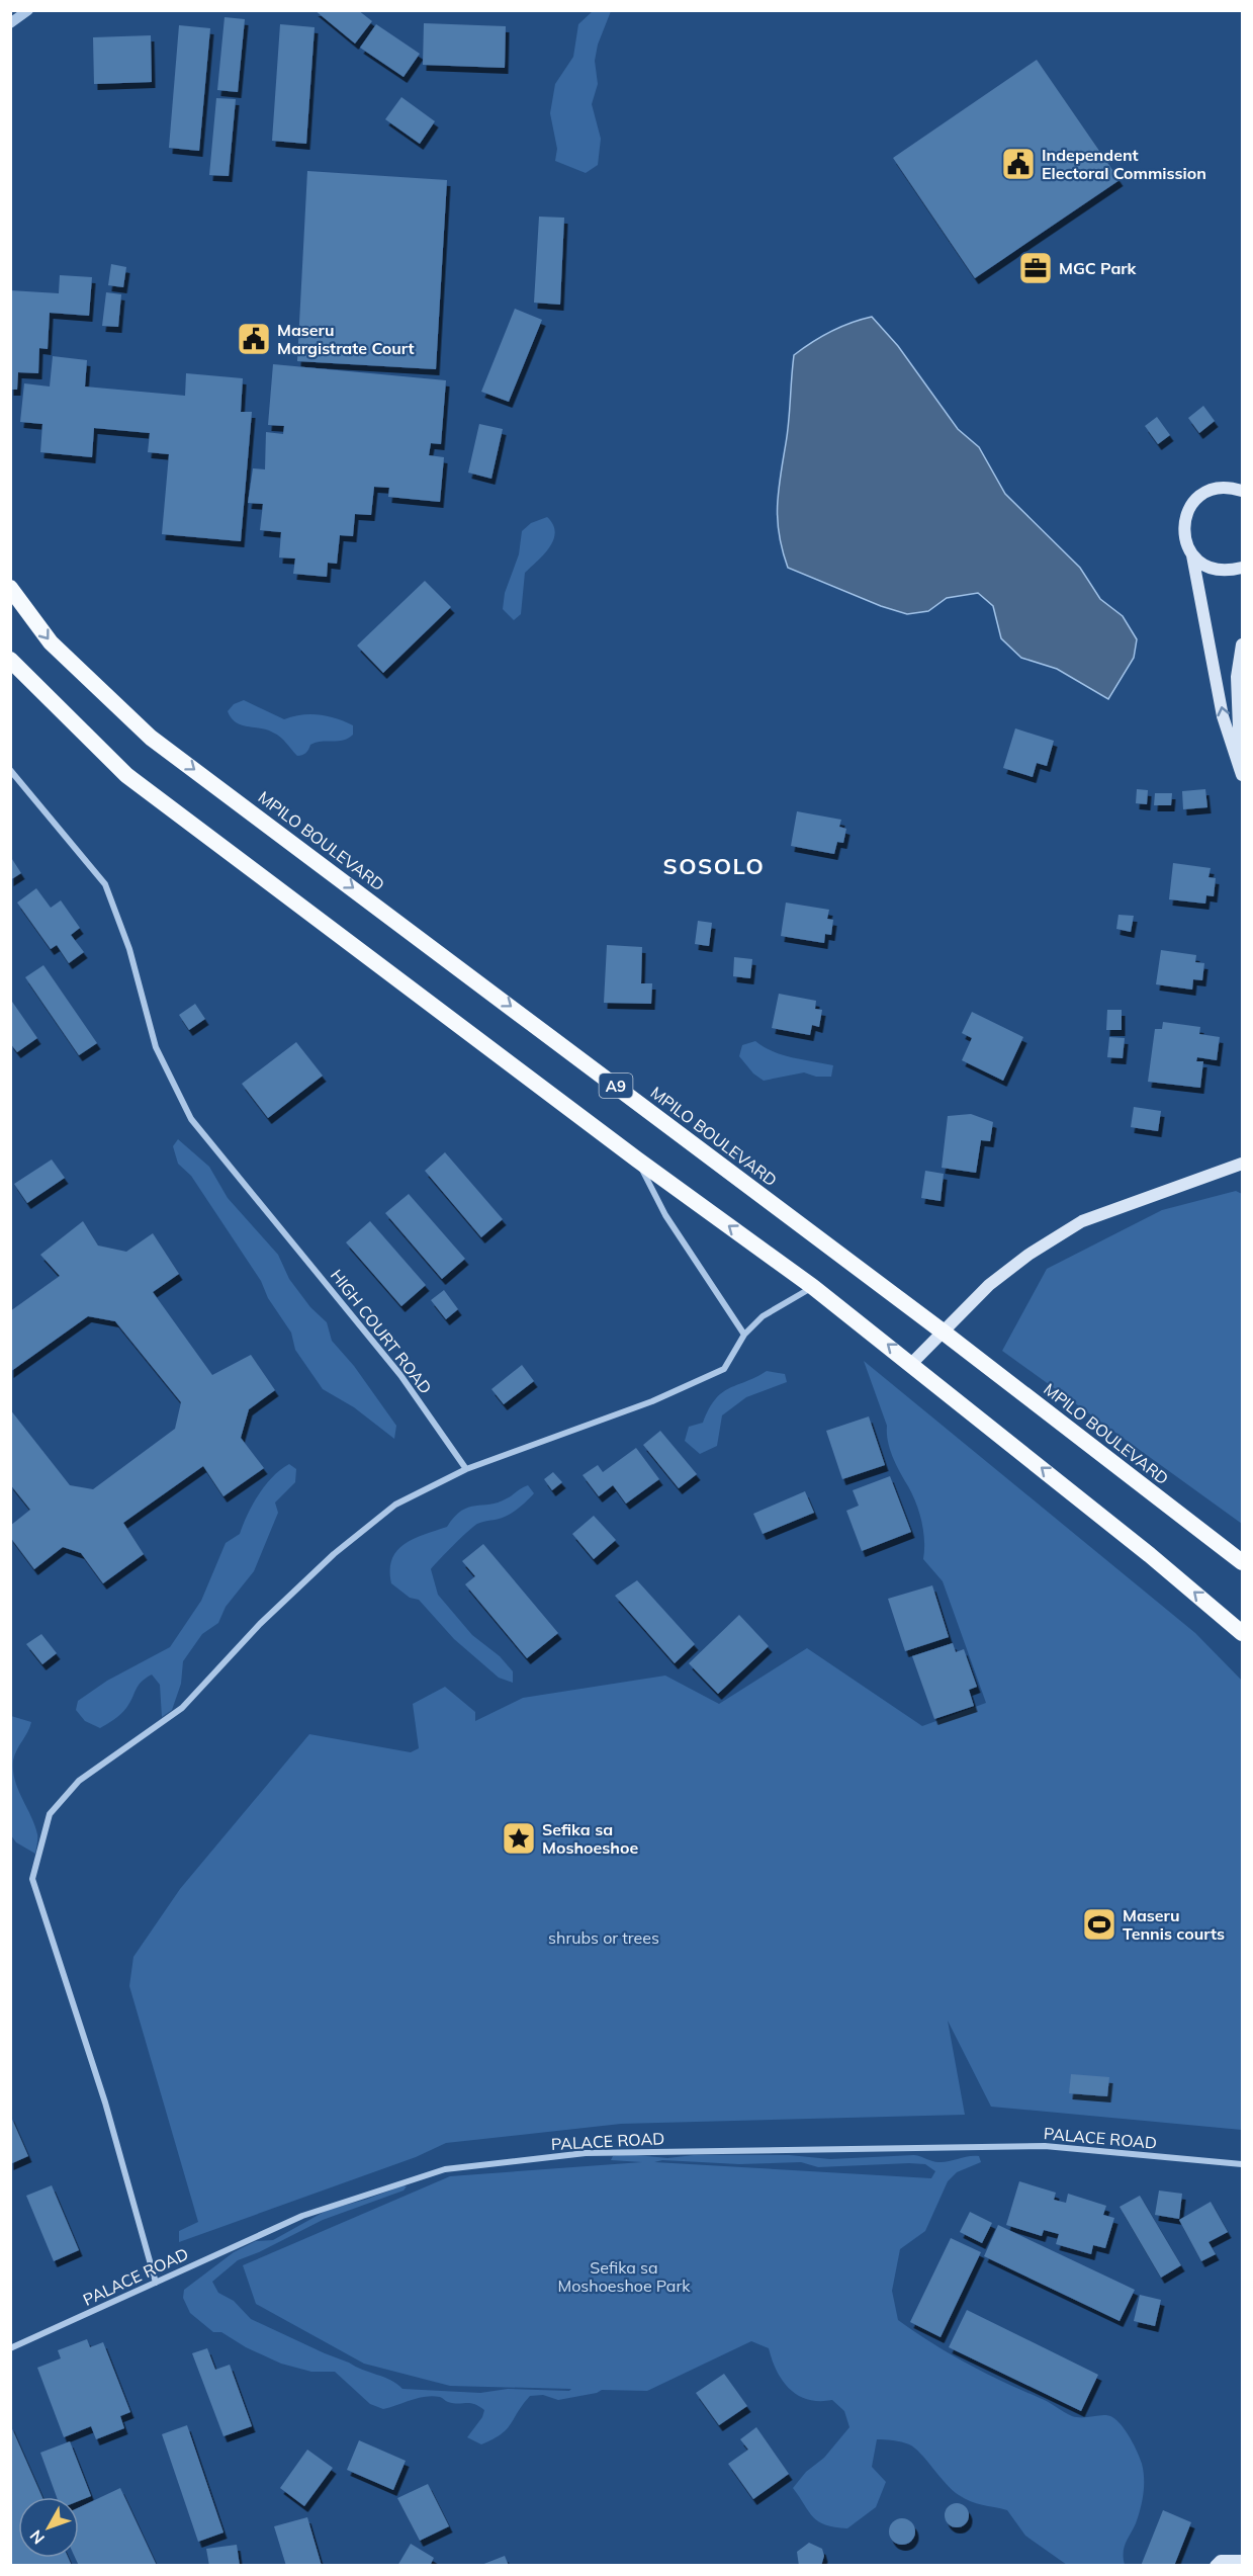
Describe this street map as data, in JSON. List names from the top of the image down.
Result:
{
  "streets": {
    "highway": ["MPILO BOULEVARD", "A9"],
    "street": ["HIGH COURT ROAD", "PALACE ROAD"]
  },
  "districts": ["SOSOLO"],
  "parks": ["shrubs or trees", "Sefika sa Moshoeshoe Park"],
  "places": {
    "public building": ["Independent Electoral Commission", "Maseru Margistrate Court"],
    "office": ["MGC Park"],
    "place": ["Sefika sa Moshoeshoe"],
    "sports": ["Maseru Tennis courts"]
  },
  "north": "bottom left"
}
